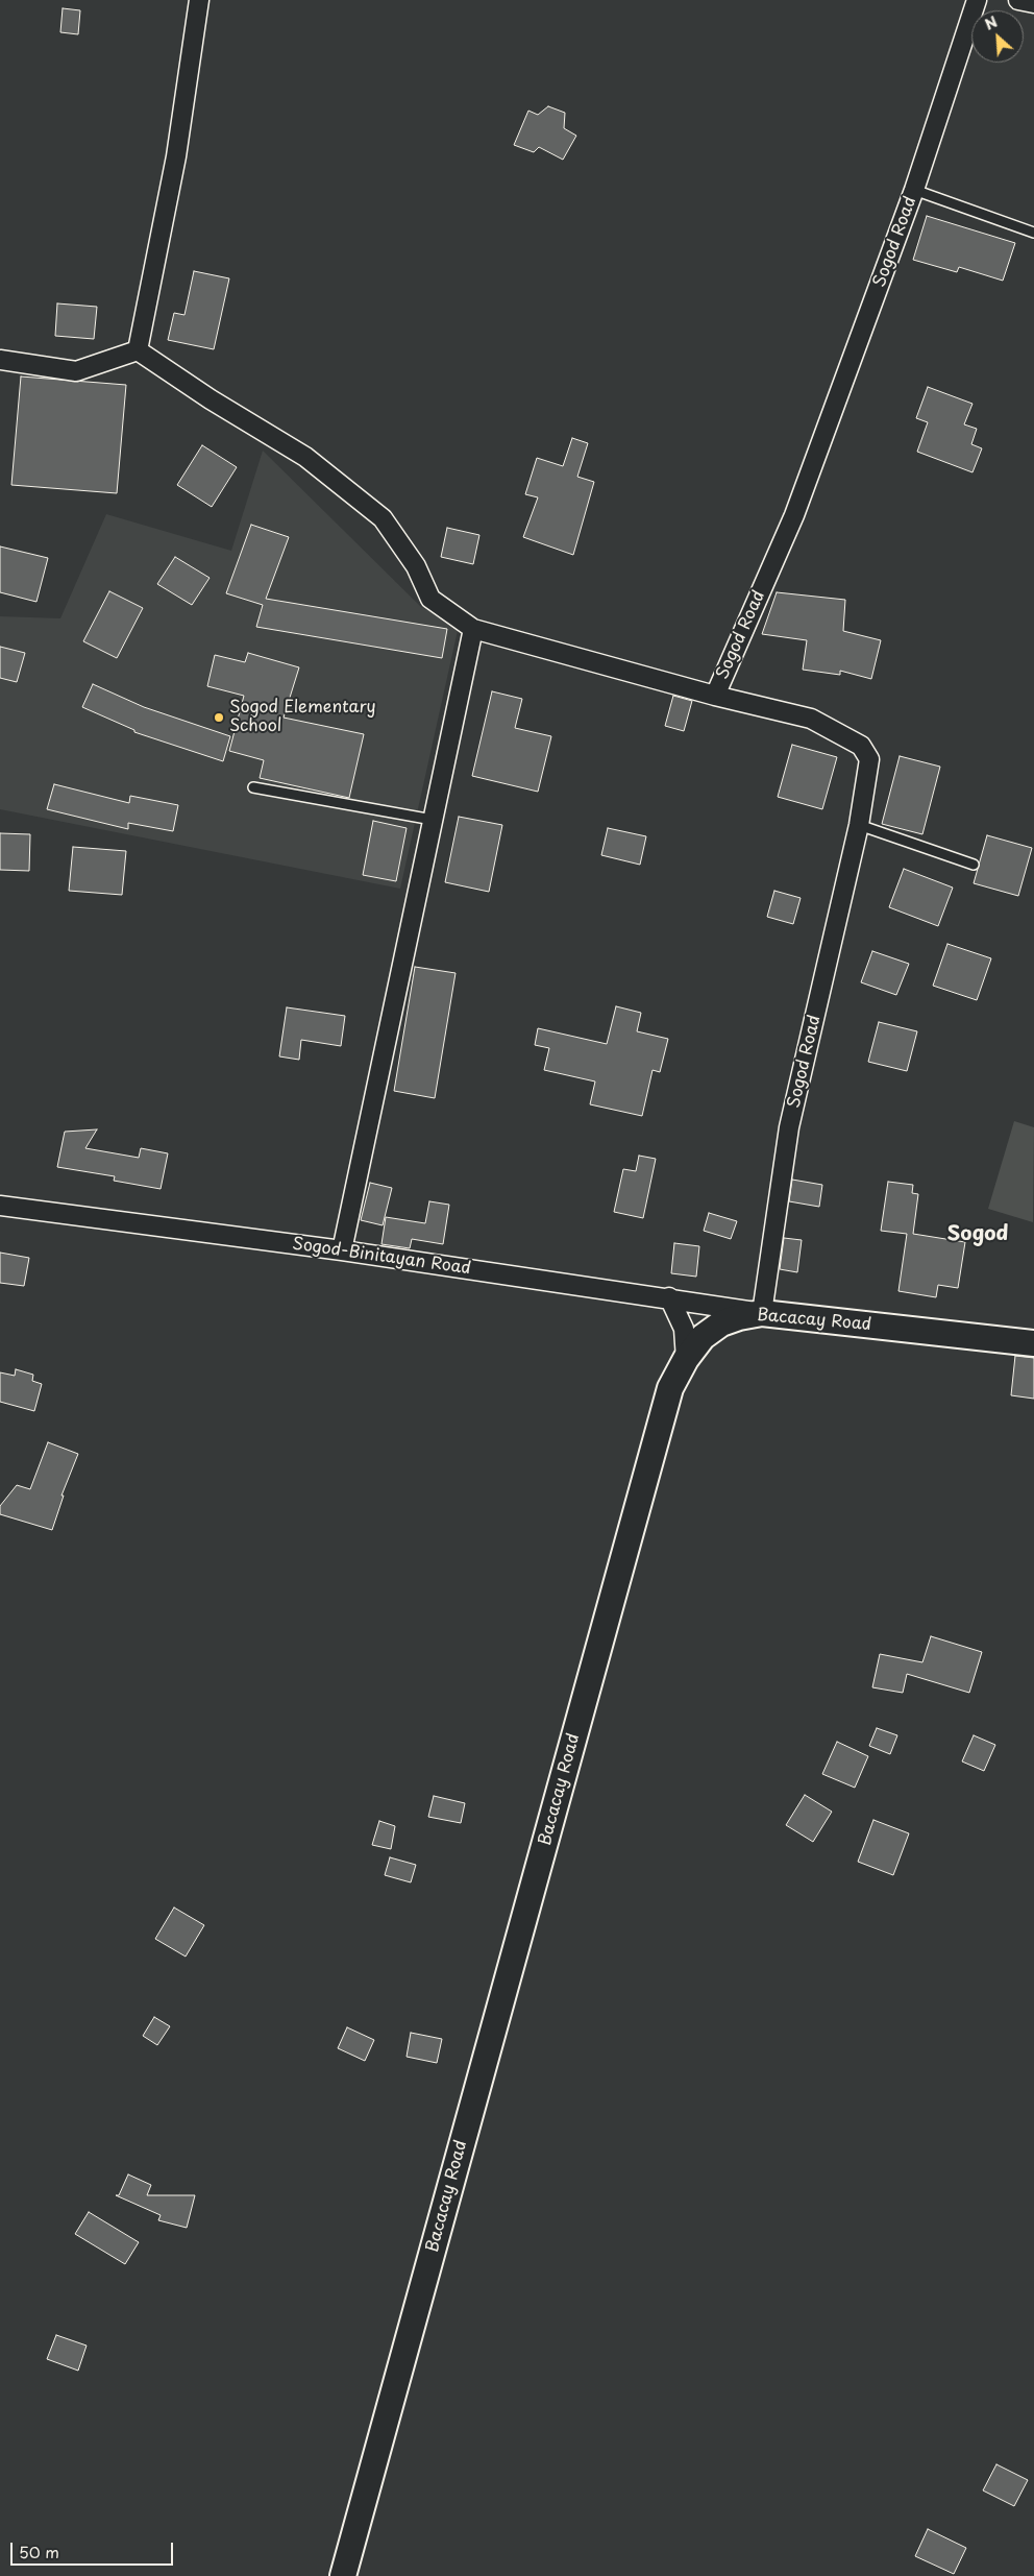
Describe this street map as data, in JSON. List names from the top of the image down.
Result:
{
  "streets": {
    "main road": ["Bacacay Road"],
    "street": ["Sogod Road", "Sogod-Binitayan Road"]
  },
  "crossings": [
    ["Sogod Road", "Sogod-Binitayan Road"],
    ["Sogod Road", "Bacacay Road"],
    ["Sogod-Binitayan Road", "Bacacay Road"]
  ],
  "districts": ["Sogod"],
  "places": ["Sogod Elementary School"],
  "scale_bar": "50 m",
  "north": "top left"
}
